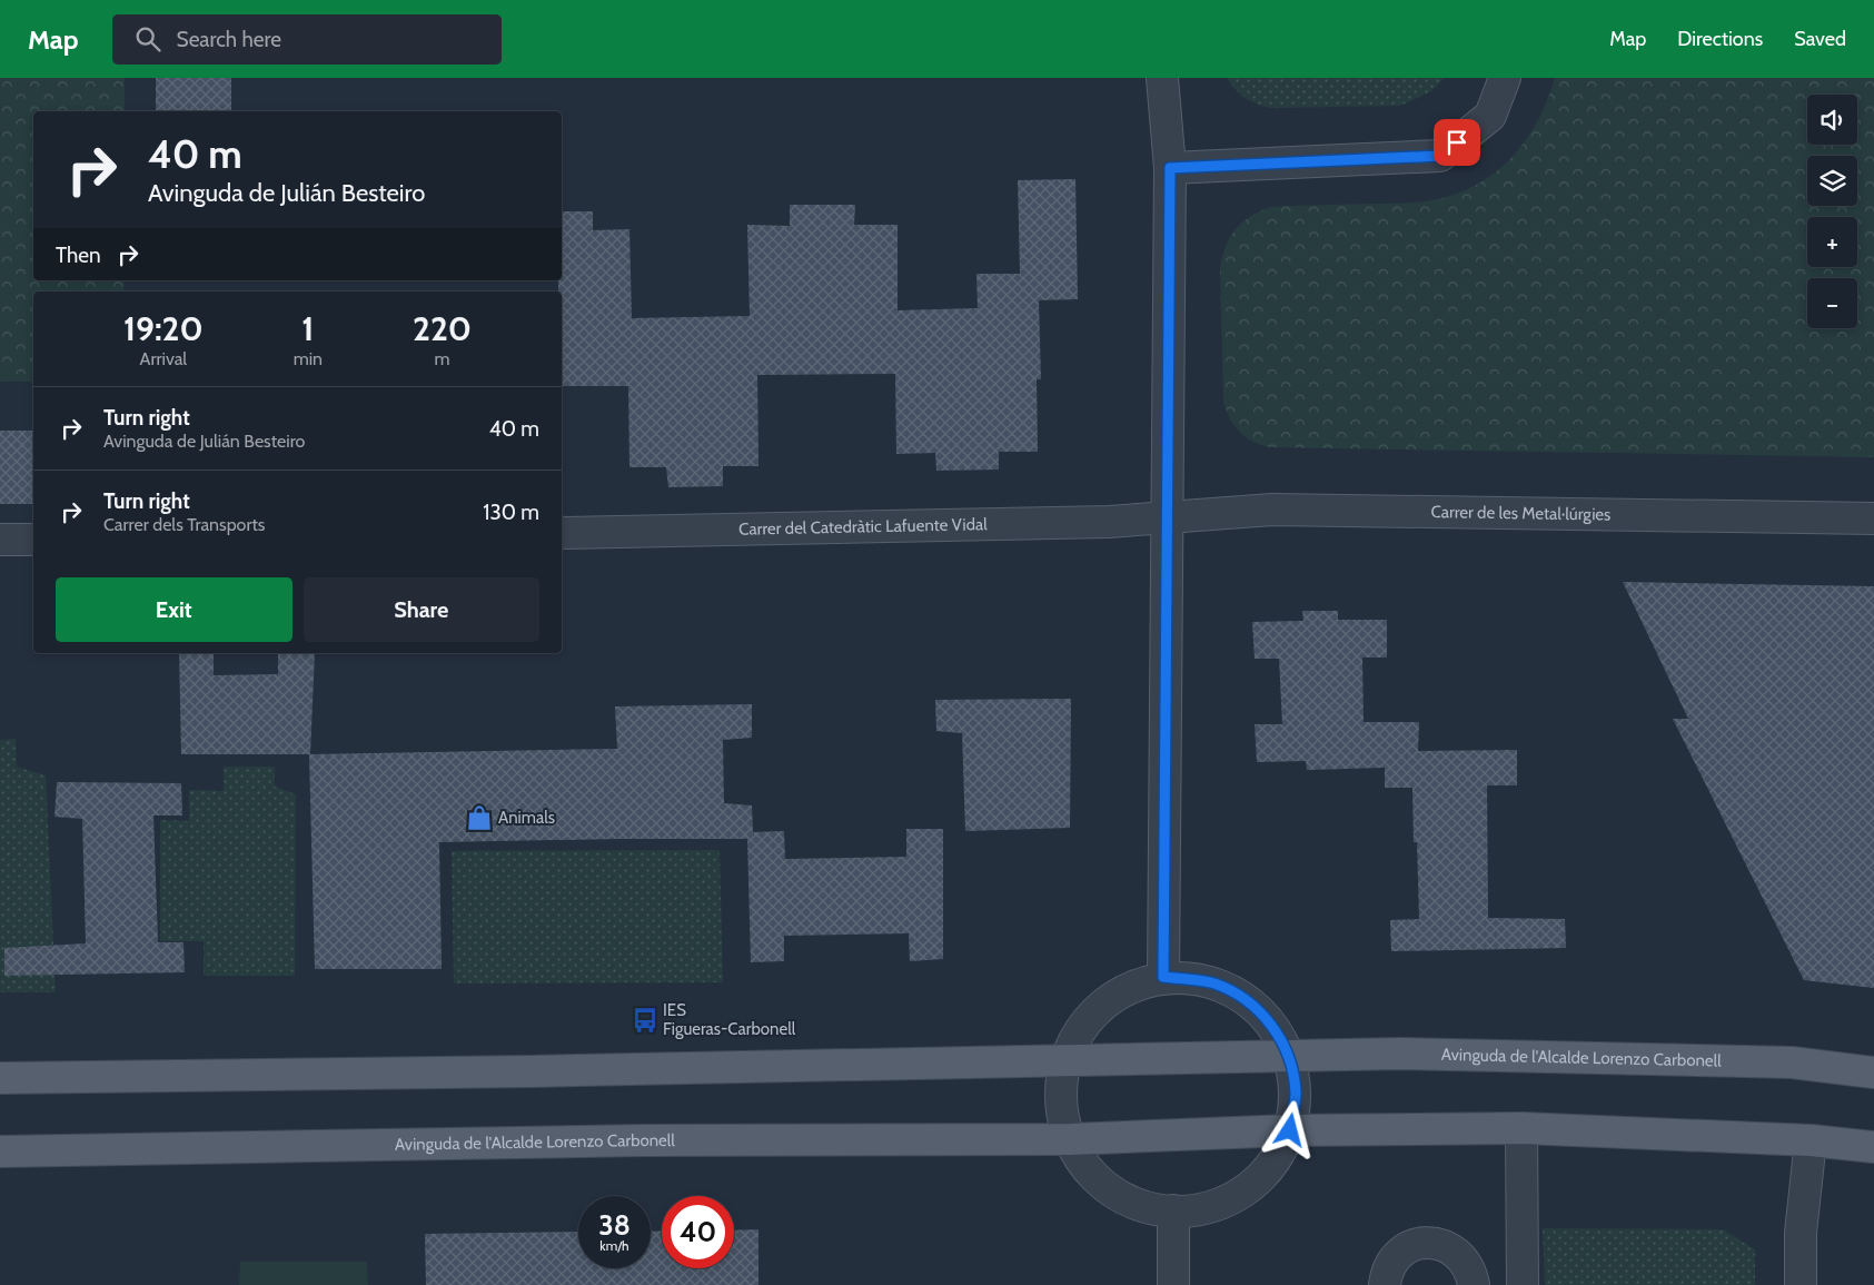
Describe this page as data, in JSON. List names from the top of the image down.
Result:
{
  "streets": {
    "main road": ["Avinguda de l'Alcalde Lorenzo Carbonell"],
    "street": ["Carrer de les Metal·lúrgies", "Carrer del Catedràtic Lafuente Vidal"]
  },
  "crossings": [
    ["Carrer de les Metal·lúrgies", "Carrer del Catedràtic Lafuente Vidal"]
  ],
  "places": {
    "shop": ["Animals"],
    "bus stop": ["IES Figueras-Carbonell"]
  },
  "page": {
    "header": "Map",
    "search": "Search here",
    "nav": ["Map", "Directions", "Saved"],
    "map_buttons": ["+", "−"],
    "turn": ["40 m", "Avinguda de Julián Besteiro"],
    "then": "Then",
    "eta": [
      "19:20",
      "Arrival",
      "1",
      "min",
      "220",
      "m"
    ],
    "list": [
      {
        "name": "Turn right",
        "note": "Avinguda de Julián Besteiro",
        "value": "40 m"
      },
      {
        "name": "Turn right",
        "note": "Carrer dels Transports",
        "value": "130 m"
      }
    ],
    "buttons": ["Exit", "Share"],
    "speed": "38 km/h",
    "limit": "40"
  }
}
